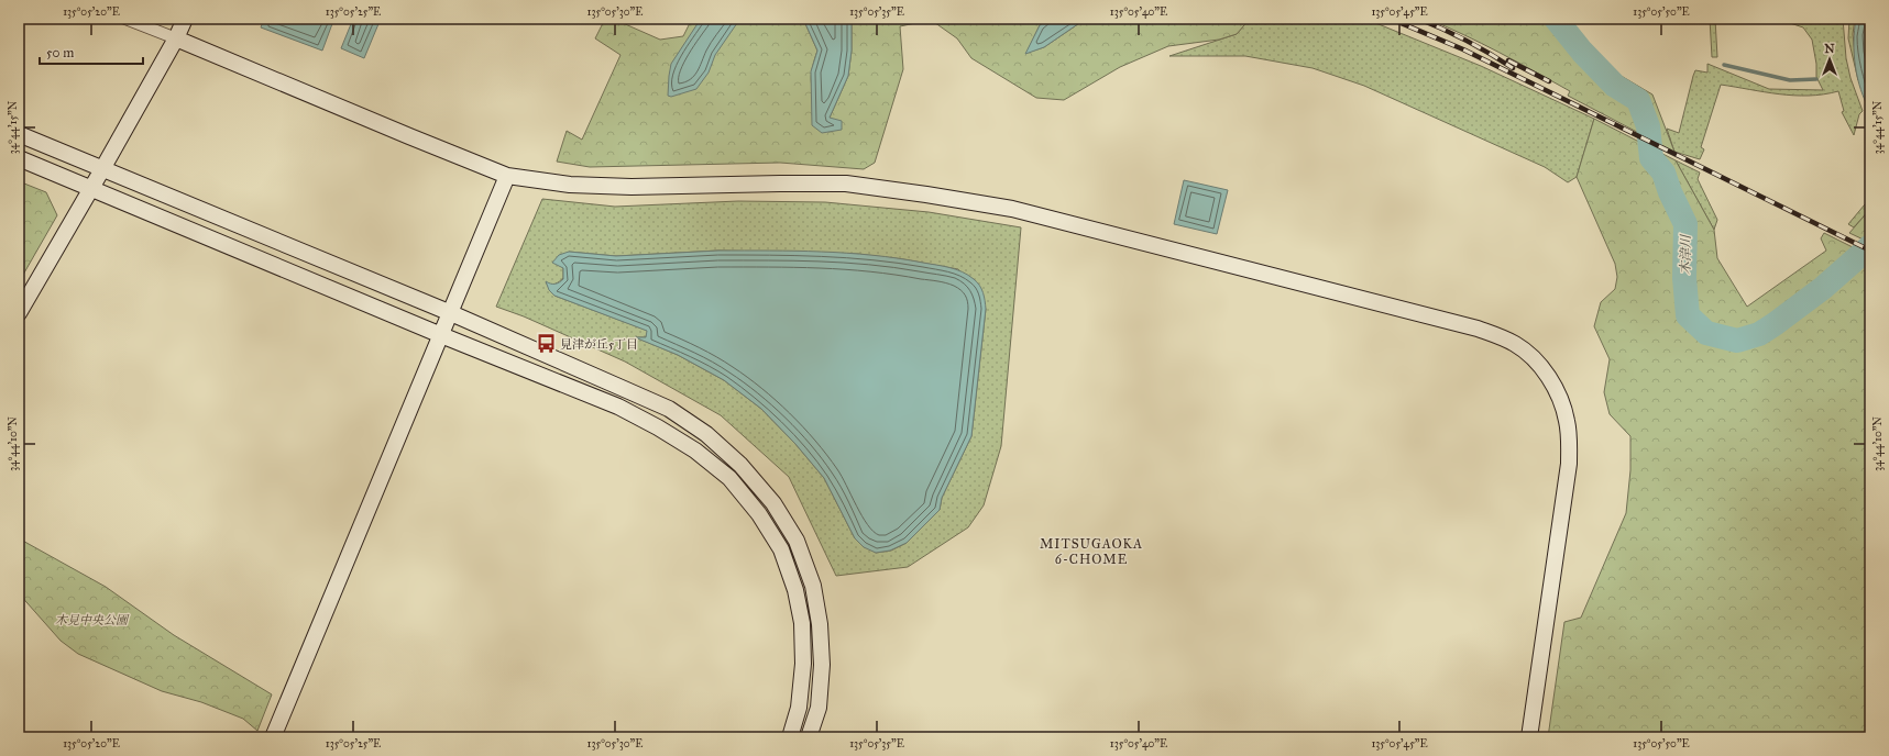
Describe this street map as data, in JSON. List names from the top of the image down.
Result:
{
  "districts": ["MITSUGAOKA 6-CHOME"],
  "water": ["木津川"],
  "parks": ["木見中央公園"],
  "places": {
    "bus stop": ["見津が丘5丁目"]
  },
  "scale_bar": "50 m",
  "north": "top",
  "coordinates": [
    "135°05'20\"E",
    "135°05'25\"E",
    "135°05'30\"E",
    "135°05'35\"E",
    "135°05'40\"E",
    "135°05'45\"E",
    "135°05'50\"E",
    "34°44'15\"N",
    "34°44'10\"N"
  ]
}
